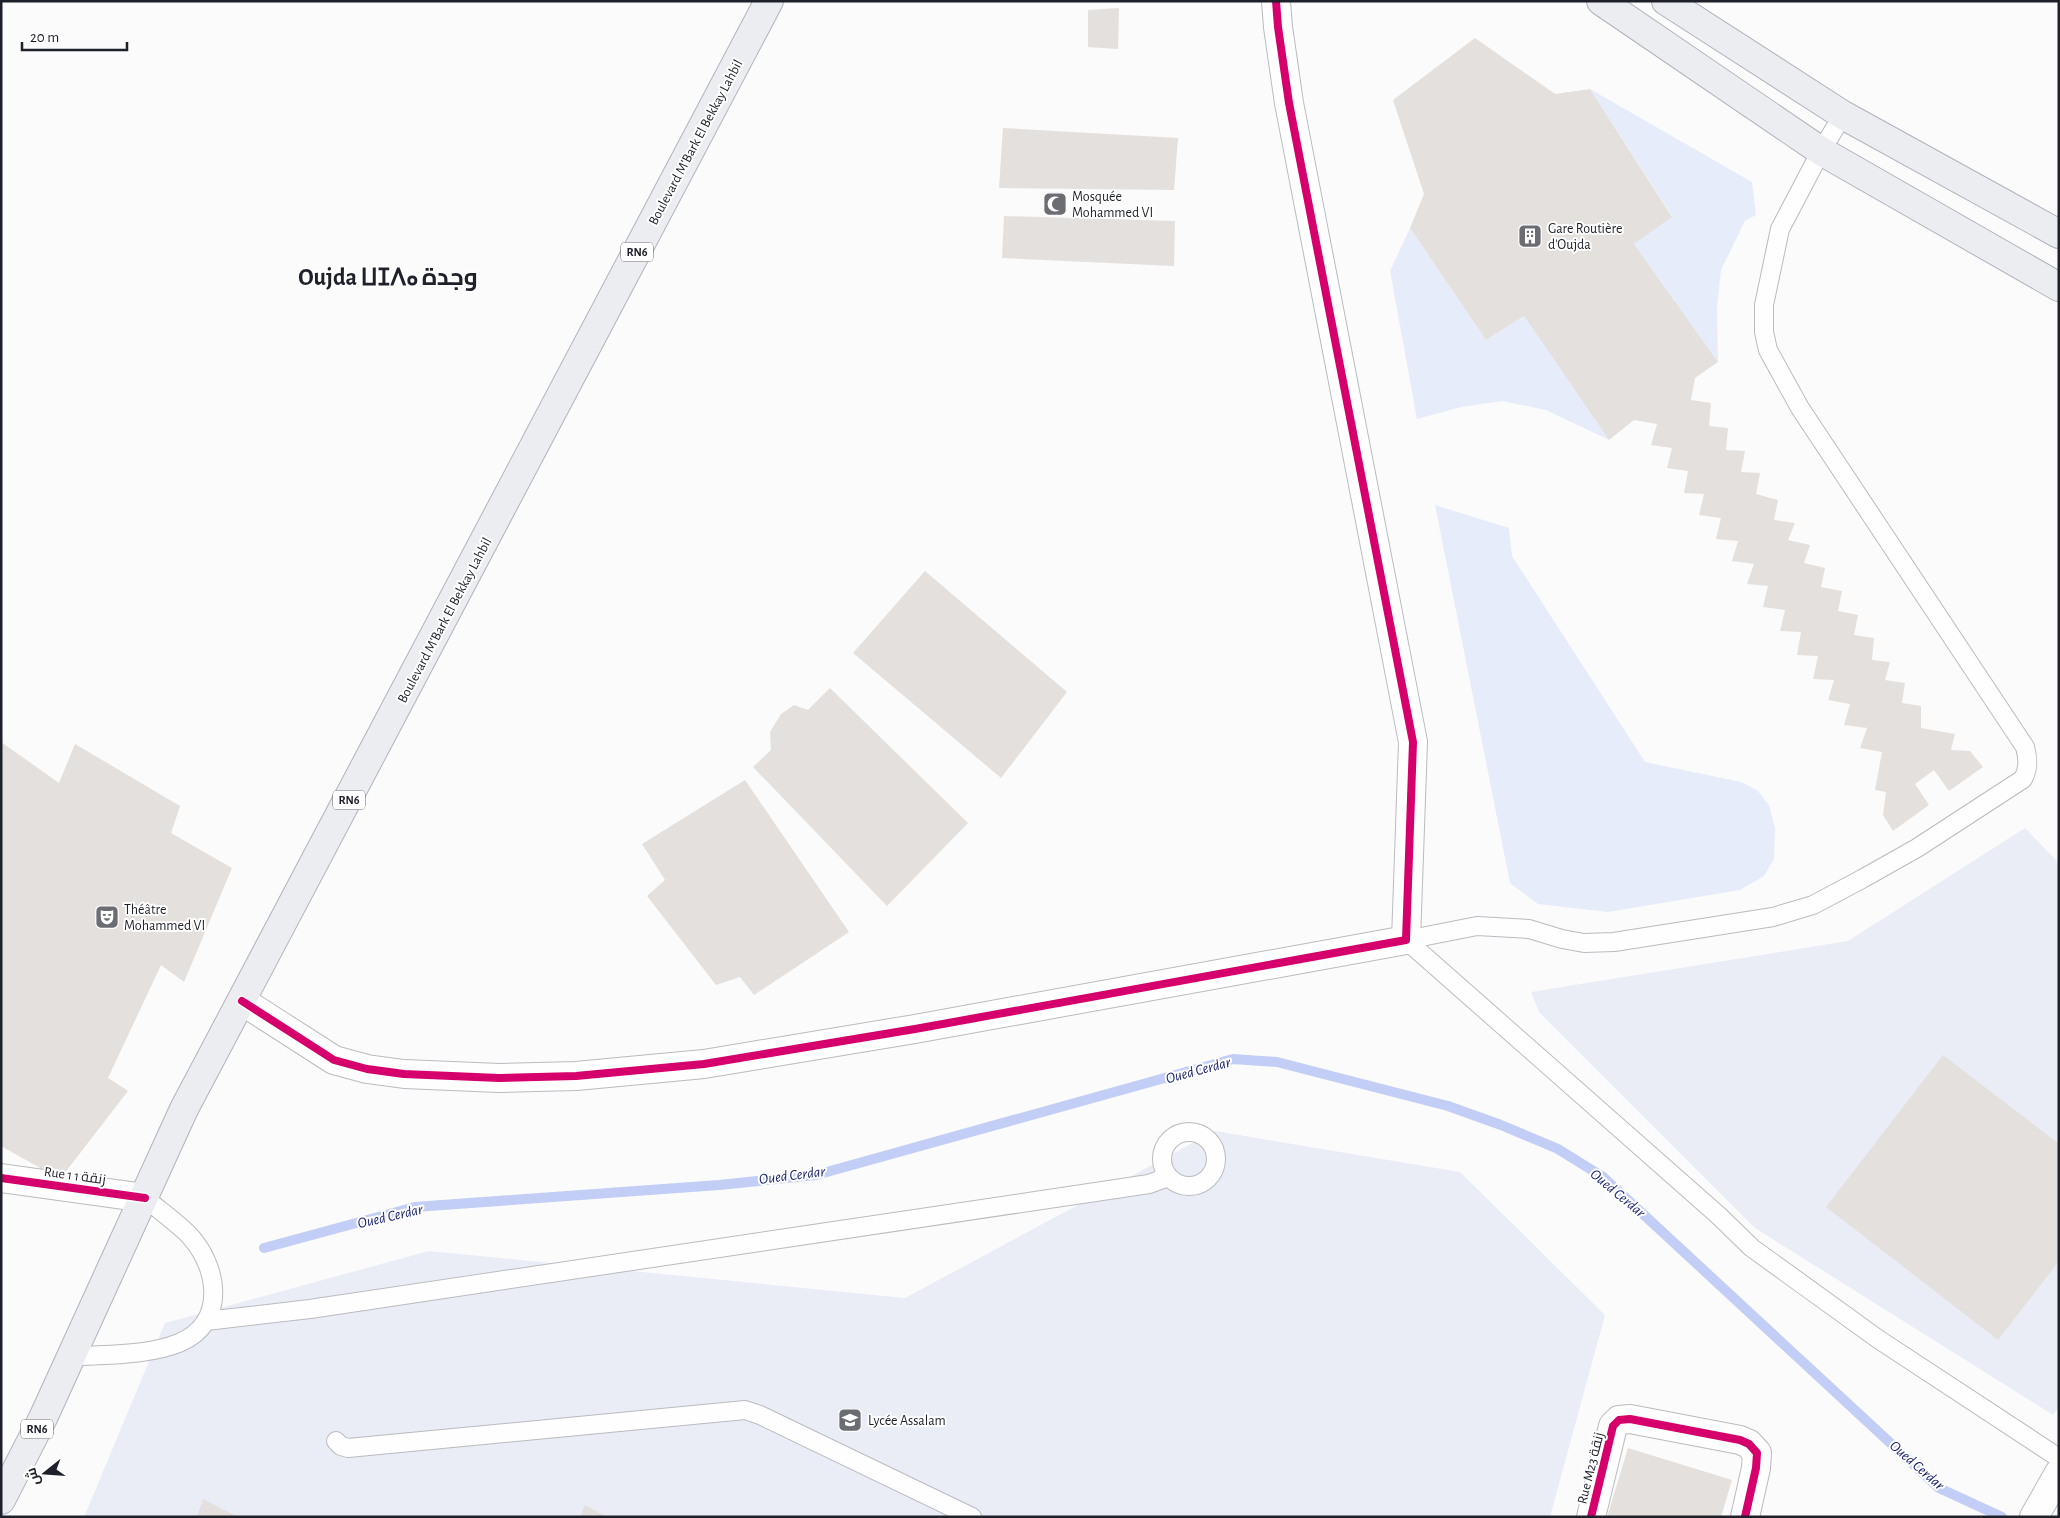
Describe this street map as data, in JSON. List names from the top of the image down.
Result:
{
  "streets": {
    "main road": ["Boulevard M'Bark El Bekkay Lahbil", "RN6"],
    "street": ["Rue 1 زنقة 1", "Rue M23 زنقة"]
  },
  "crossings": [
    ["Boulevard M'Bark El Bekkay Lahbil", "RN6"],
    ["Boulevard M'Bark El Bekkay Lahbil", "Rue 1 زنقة 1"]
  ],
  "districts": ["Oujda ⵡⵊⴷⴰ وجدة"],
  "water": ["Oued Cerdar"],
  "places": {
    "mosque": ["Mosquée Mohammed VI"],
    "building": ["Gare Routière d'Oujda"],
    "theatre": ["Théâtre Mohammed VI"],
    "school or university": ["Lycée Assalam"]
  },
  "scale_bar": "20 m",
  "north": "left"
}
